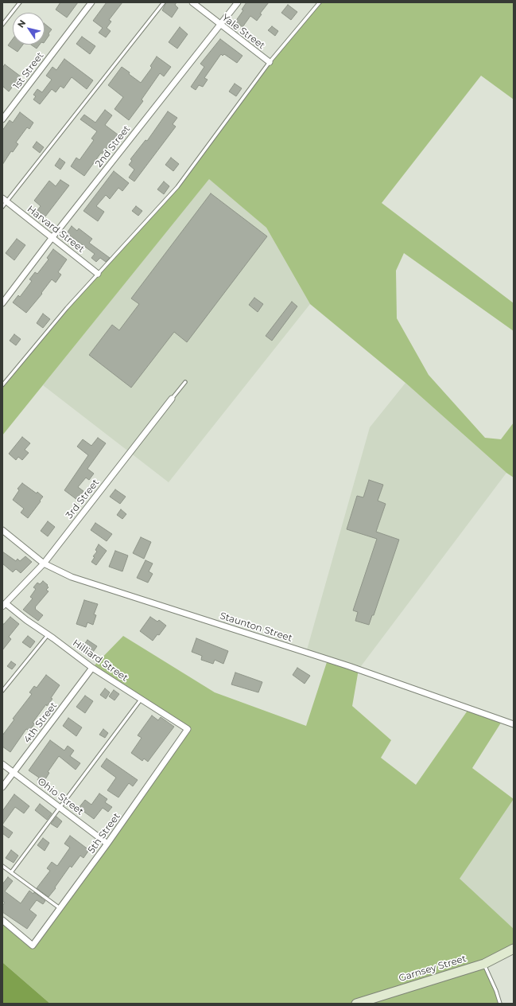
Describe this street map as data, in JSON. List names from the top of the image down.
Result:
{
  "streets": {
    "street": [
      "Yale Street",
      "1st Street",
      "2nd Street",
      "Harvard Street",
      "3rd Street",
      "Staunton Street",
      "Hilliard Street",
      "4th Street",
      "Ohio Street",
      "5th Street",
      "Garnsey Street"
    ]
  },
  "crossings": [
    ["Yale Street", "2nd Street"],
    ["2nd Street", "Harvard Street"],
    ["3rd Street", "Staunton Street"],
    ["3rd Street", "Hilliard Street"],
    ["Hilliard Street", "4th Street"],
    ["Hilliard Street", "5th Street"],
    ["4th Street", "Ohio Street"],
    ["Ohio Street", "5th Street"]
  ],
  "north": "top left"
}
